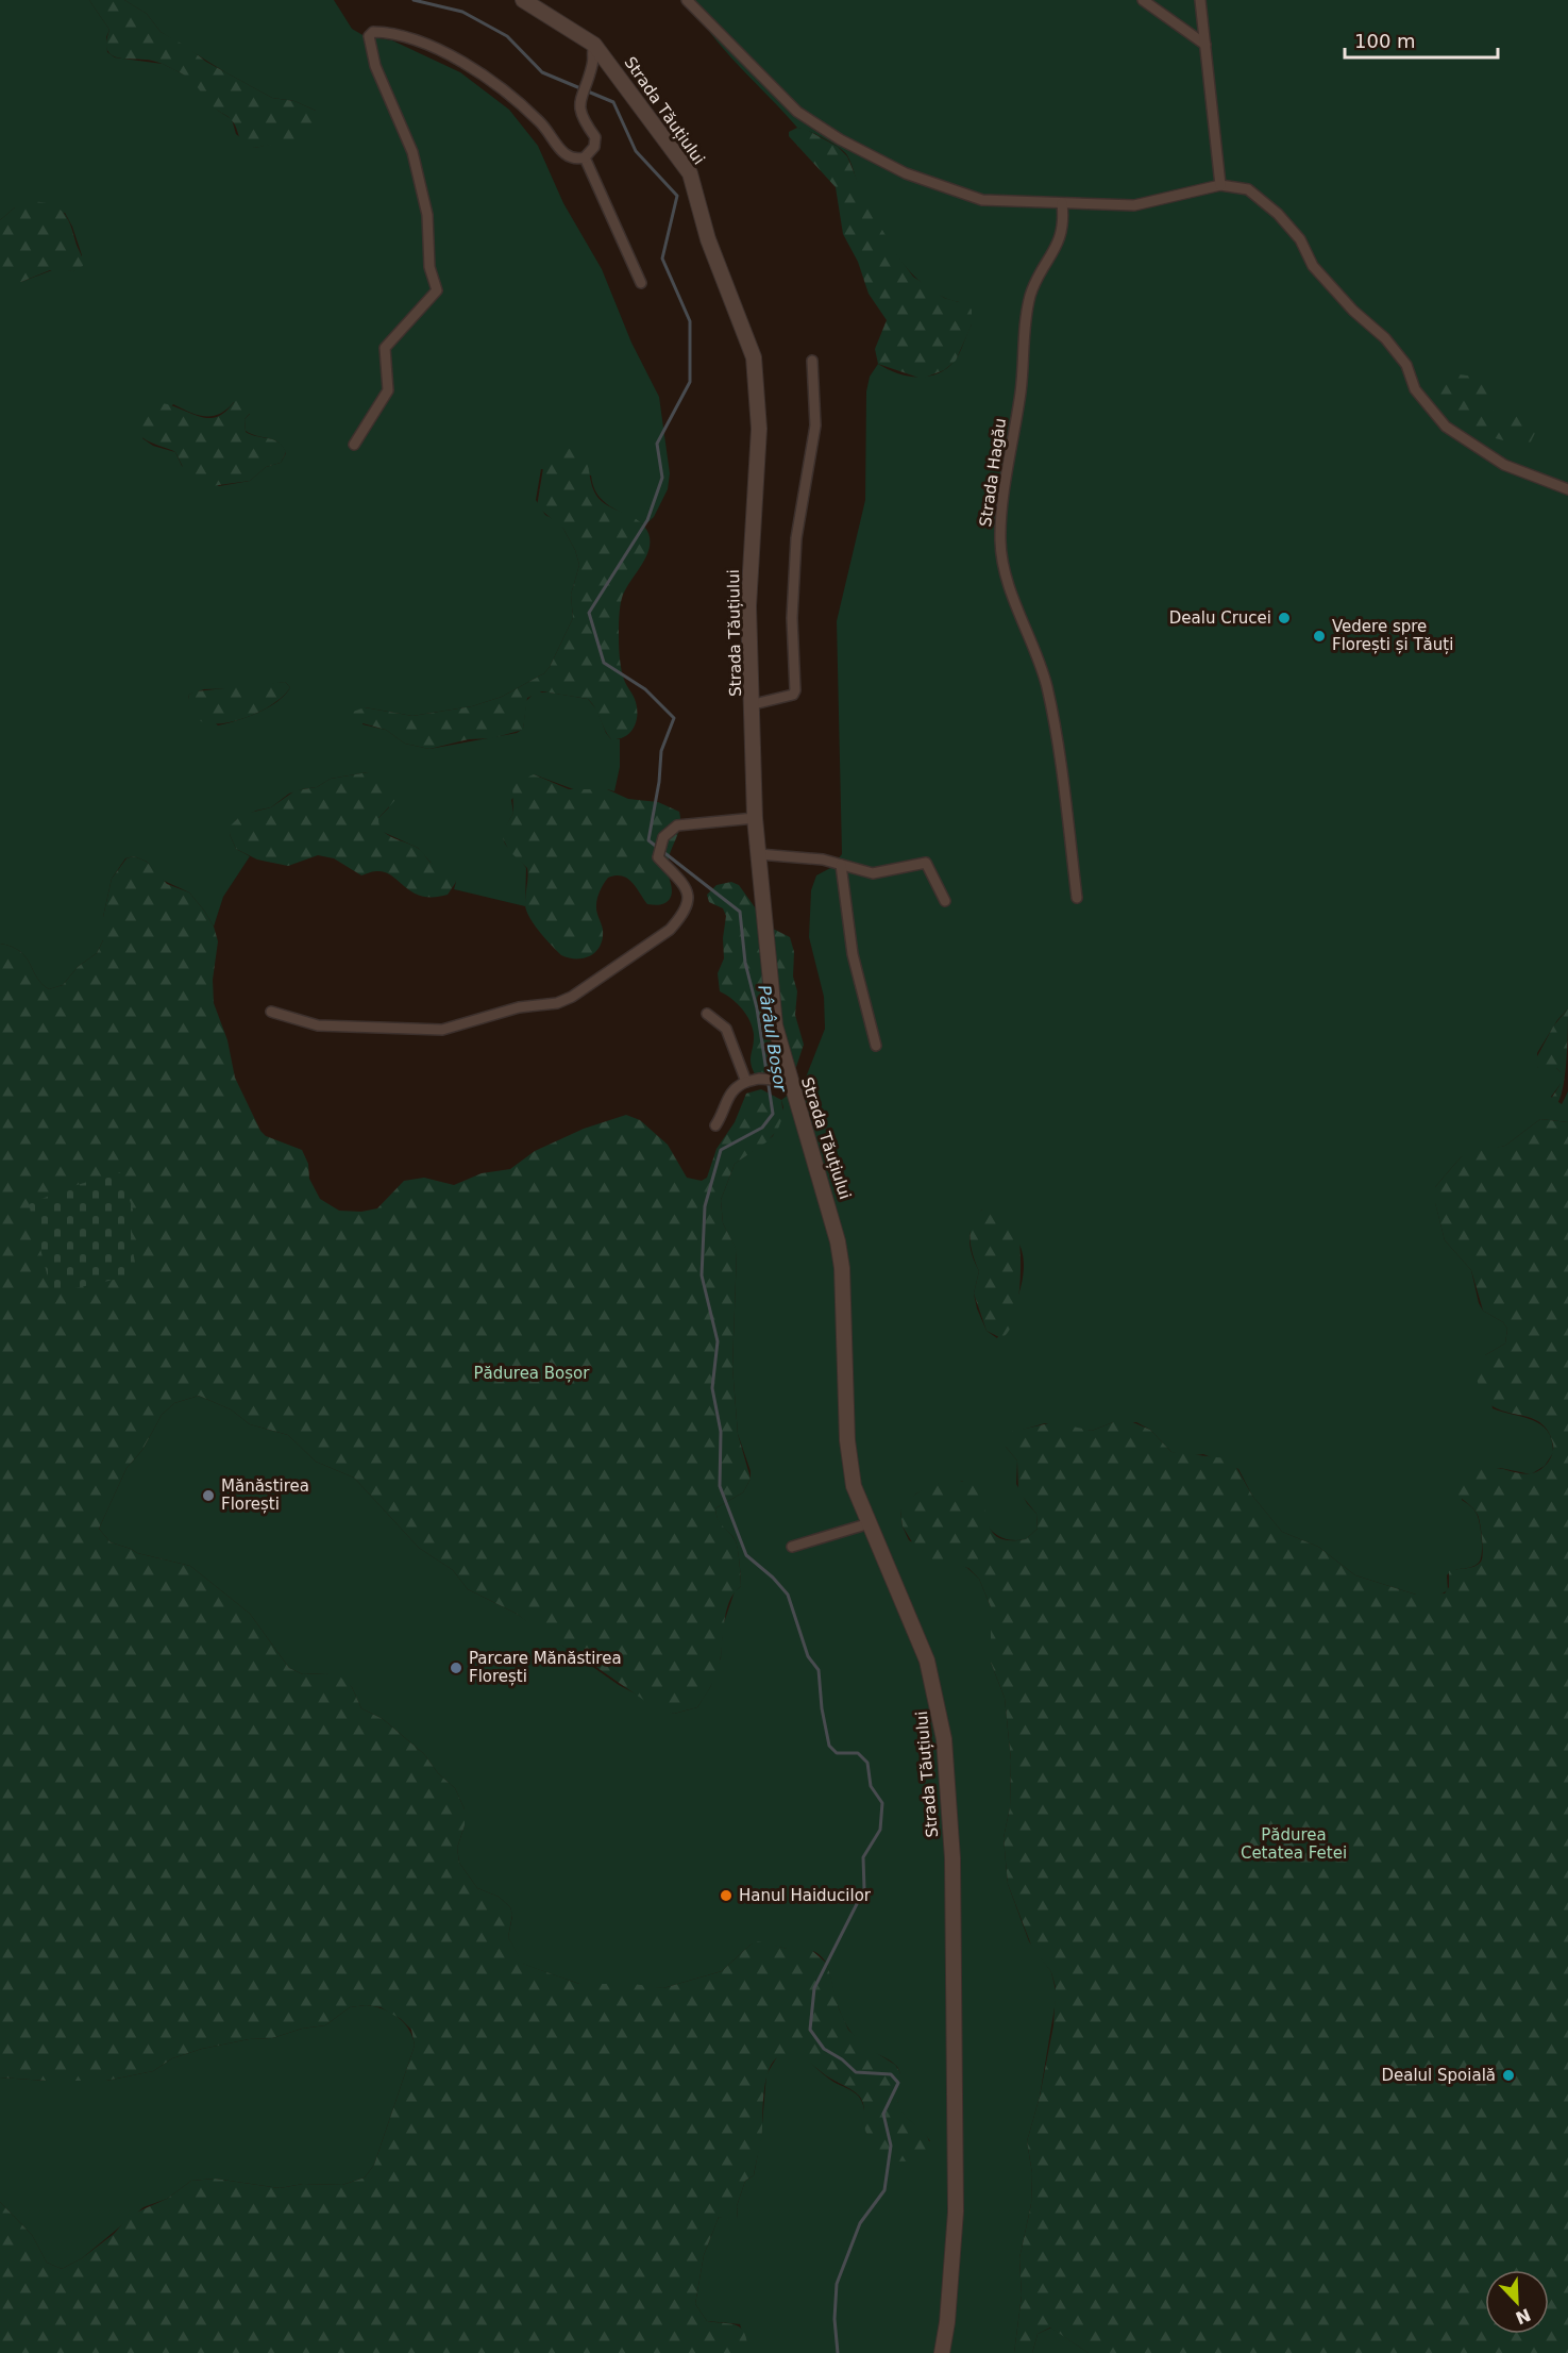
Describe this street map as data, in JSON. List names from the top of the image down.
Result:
{
  "streets": {
    "street": ["Strada Tăuțiului", "Strada Hagău"]
  },
  "water": ["Pârâul Boșor"],
  "parks": ["Pădurea Boșor", "Pădurea Cetatea Fetei"],
  "places": [
    "Dealu Crucei",
    "Vedere spre Florești și Tăuți",
    "Mănăstirea Florești",
    "Parcare Mănăstirea Florești",
    "Hanul Haiducilor",
    "Dealul Spoială"
  ],
  "scale_bar": "100 m",
  "north": "bottom right"
}
